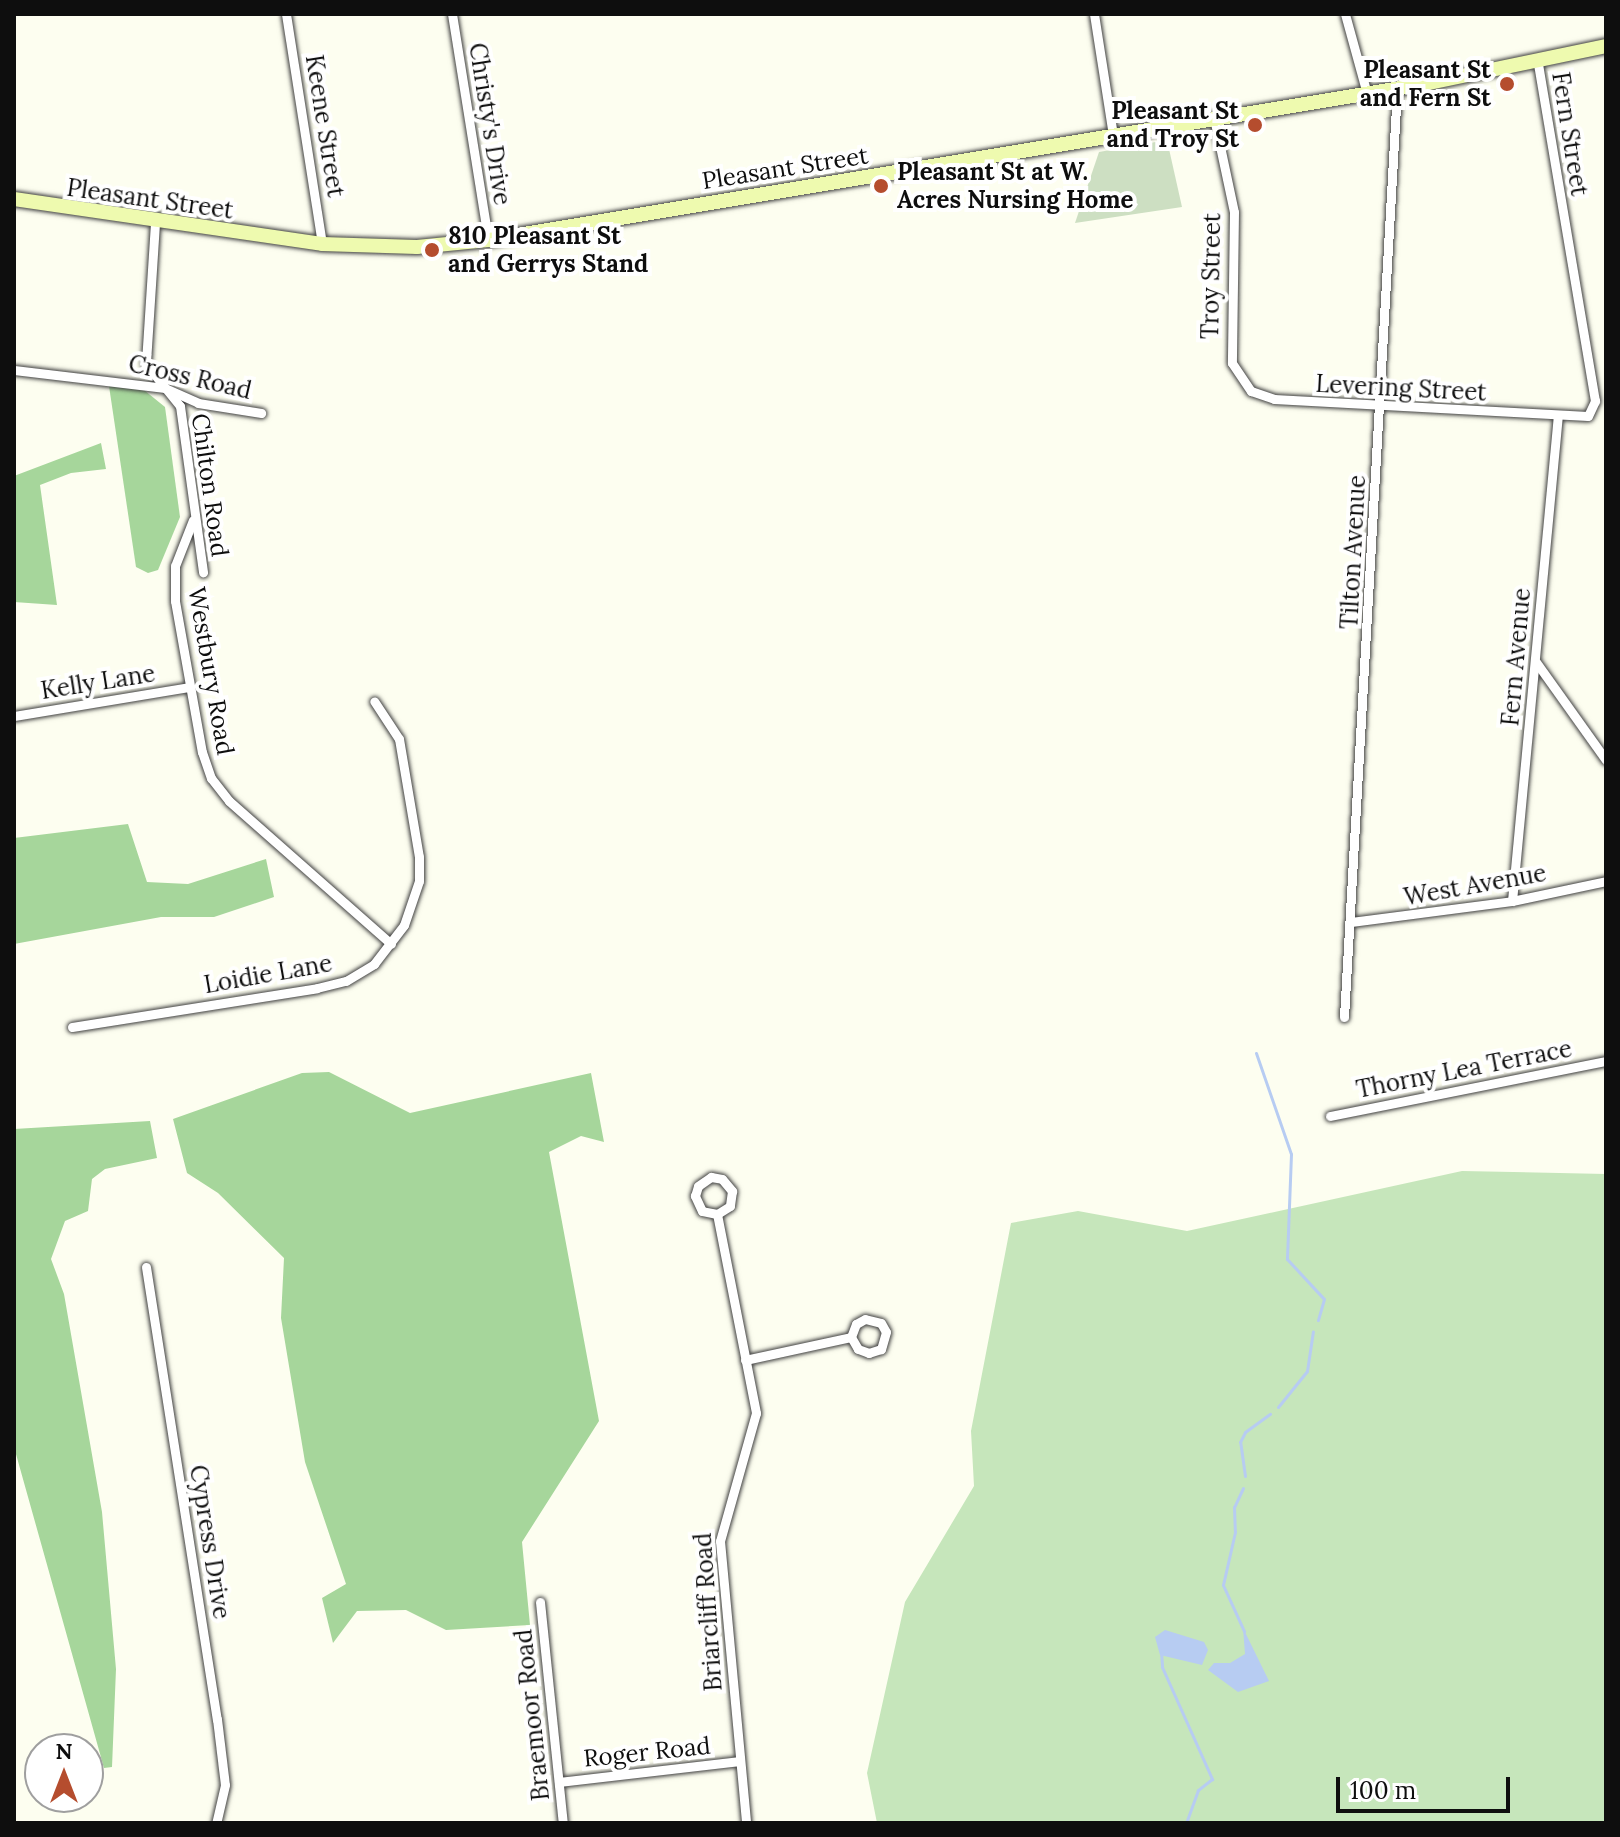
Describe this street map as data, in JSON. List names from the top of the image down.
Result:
{
  "streets": {
    "main road": ["Pleasant Street"],
    "street": [
      "Christy's Drive",
      "Keene Street",
      "Fern Street",
      "Troy Street",
      "Cross Road",
      "Levering Street",
      "Chilton Road",
      "Tilton Avenue",
      "Fern Avenue",
      "Westbury Road",
      "Kelly Lane",
      "West Avenue",
      "Loidie Lane",
      "Thorny Lea Terrace",
      "Cypress Drive",
      "Briarcliff Road",
      "Braemoor Road",
      "Roger Road"
    ]
  },
  "crossings": [
    ["Christy's Drive", "Pleasant Street"],
    ["Keene Street", "Pleasant Street"],
    ["Fern Street", "Pleasant Street"],
    ["Fern Street", "Levering Street"],
    ["Fern Street", "Fern Avenue"],
    ["Pleasant Street", "Troy Street"],
    ["Pleasant Street", "Chilton Road"],
    ["Pleasant Street", "Tilton Avenue"],
    ["Troy Street", "Levering Street"],
    ["Cross Road", "Chilton Road"],
    ["Levering Street", "Tilton Avenue"],
    ["Levering Street", "Fern Avenue"],
    ["Chilton Road", "Westbury Road"],
    ["Tilton Avenue", "West Avenue"],
    ["Fern Avenue", "West Avenue"],
    ["Westbury Road", "Kelly Lane"],
    ["Westbury Road", "Loidie Lane"],
    ["Briarcliff Road", "Roger Road"],
    ["Braemoor Road", "Roger Road"]
  ],
  "places": [
    "Pleasant St and Fern St",
    "Pleasant St and Troy St",
    "Pleasant St at W. Acres Nursing Home",
    "810 Pleasant St and Gerrys Stand"
  ],
  "scale_bar": "100 m",
  "north": "top"
}
